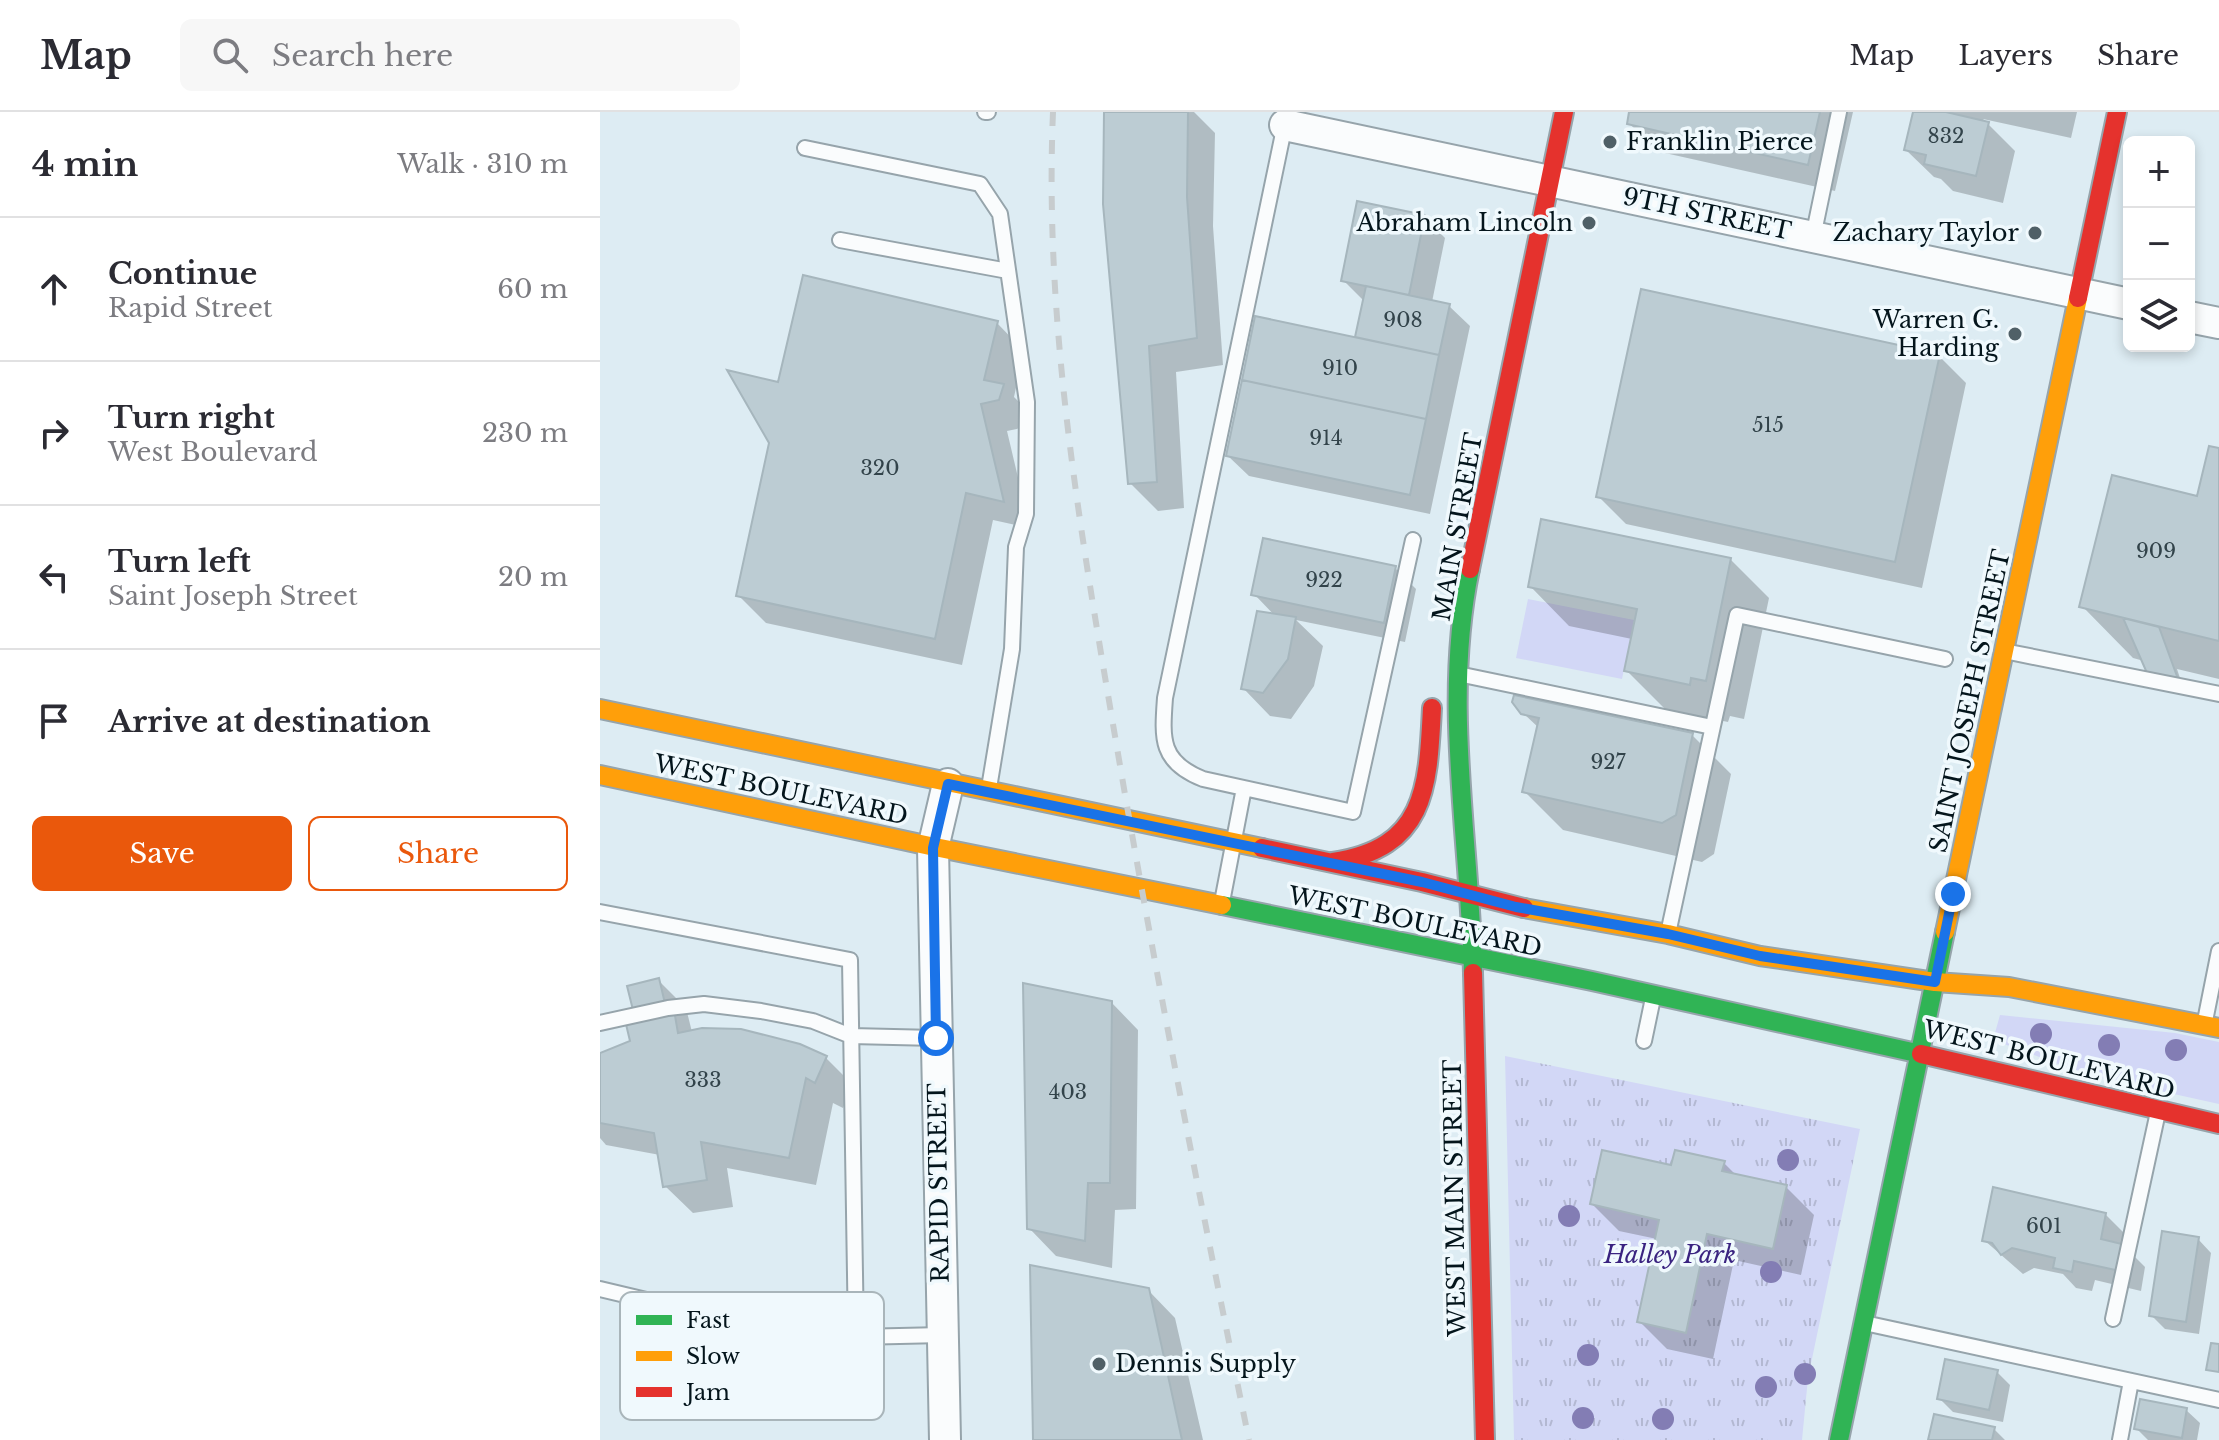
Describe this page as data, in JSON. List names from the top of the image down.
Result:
{
  "streets": {
    "main road": [
      "MAIN STREET",
      "SAINT JOSEPH STREET",
      "WEST BOULEVARD",
      "WEST MAIN STREET"
    ],
    "street": ["9TH STREET", "RAPID STREET"]
  },
  "crossings": [
    ["9TH STREET", "MAIN STREET"],
    ["9TH STREET", "SAINT JOSEPH STREET"],
    ["MAIN STREET", "WEST BOULEVARD"],
    ["MAIN STREET", "WEST MAIN STREET"],
    ["SAINT JOSEPH STREET", "WEST BOULEVARD"],
    ["WEST BOULEVARD", "RAPID STREET"],
    ["WEST BOULEVARD", "WEST MAIN STREET"]
  ],
  "parks": ["Halley Park"],
  "places": [
    "Franklin Pierce",
    "Abraham Lincoln",
    "Zachary Taylor",
    "Warren G. Harding",
    "Dennis Supply"
  ],
  "house_numbers": [
    "832",
    "908",
    "910",
    "515",
    "914",
    "320",
    "909",
    "922",
    "927",
    "333",
    "403",
    "601"
  ],
  "legend": ["Fast", "Slow", "Jam"],
  "page": {
    "header": "Map",
    "search": "Search here",
    "nav": ["Map", "Layers", "Share"],
    "heading": ["4 min", "Walk · 310 m"],
    "map_buttons": ["+", "−"],
    "list": [
      ["Continue", "Rapid Street", "60 m"],
      ["Turn right", "West Boulevard", "230 m"],
      ["Turn left", "Saint Joseph Street", "20 m"],
      "Arrive at destination"
    ],
    "buttons": ["Save", "Share"]
  }
}
